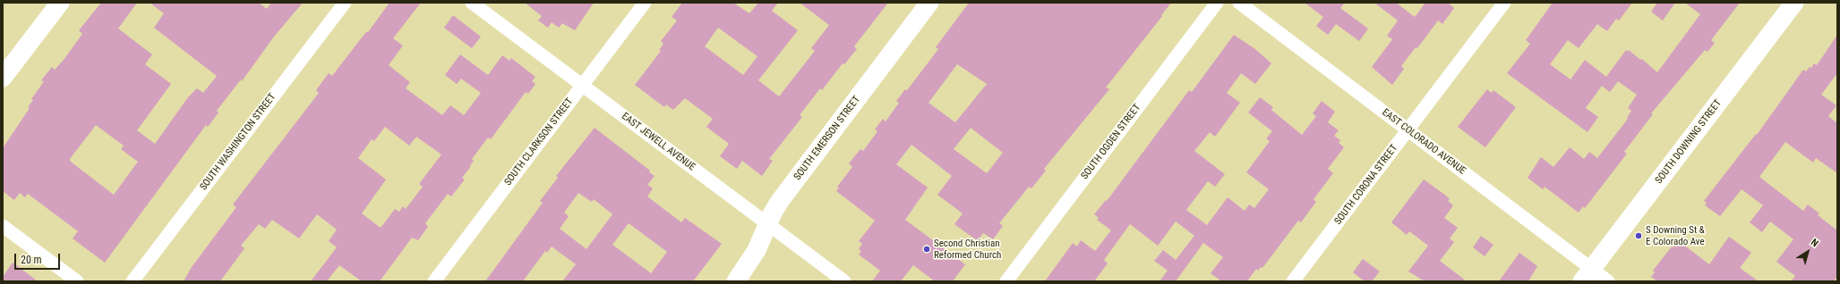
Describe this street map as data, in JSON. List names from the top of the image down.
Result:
{
  "streets": {
    "street": [
      "SOUTH EMERSON STREET",
      "SOUTH WASHINGTON STREET",
      "SOUTH CLARKSON STREET",
      "EAST JEWELL AVENUE",
      "SOUTH OGDEN STREET",
      "EAST COLORADO AVENUE",
      "SOUTH DOWNING STREET",
      "SOUTH CORONA STREET"
    ]
  },
  "crossings": [
    ["SOUTH EMERSON STREET", "EAST JEWELL AVENUE"],
    ["SOUTH CLARKSON STREET", "EAST JEWELL AVENUE"],
    ["EAST COLORADO AVENUE", "SOUTH DOWNING STREET"],
    ["EAST COLORADO AVENUE", "SOUTH CORONA STREET"]
  ],
  "places": ["S Downing St & E Colorado Ave", "Second Christian Reformed Church"],
  "scale_bar": "20 m",
  "north": "top right"
}
